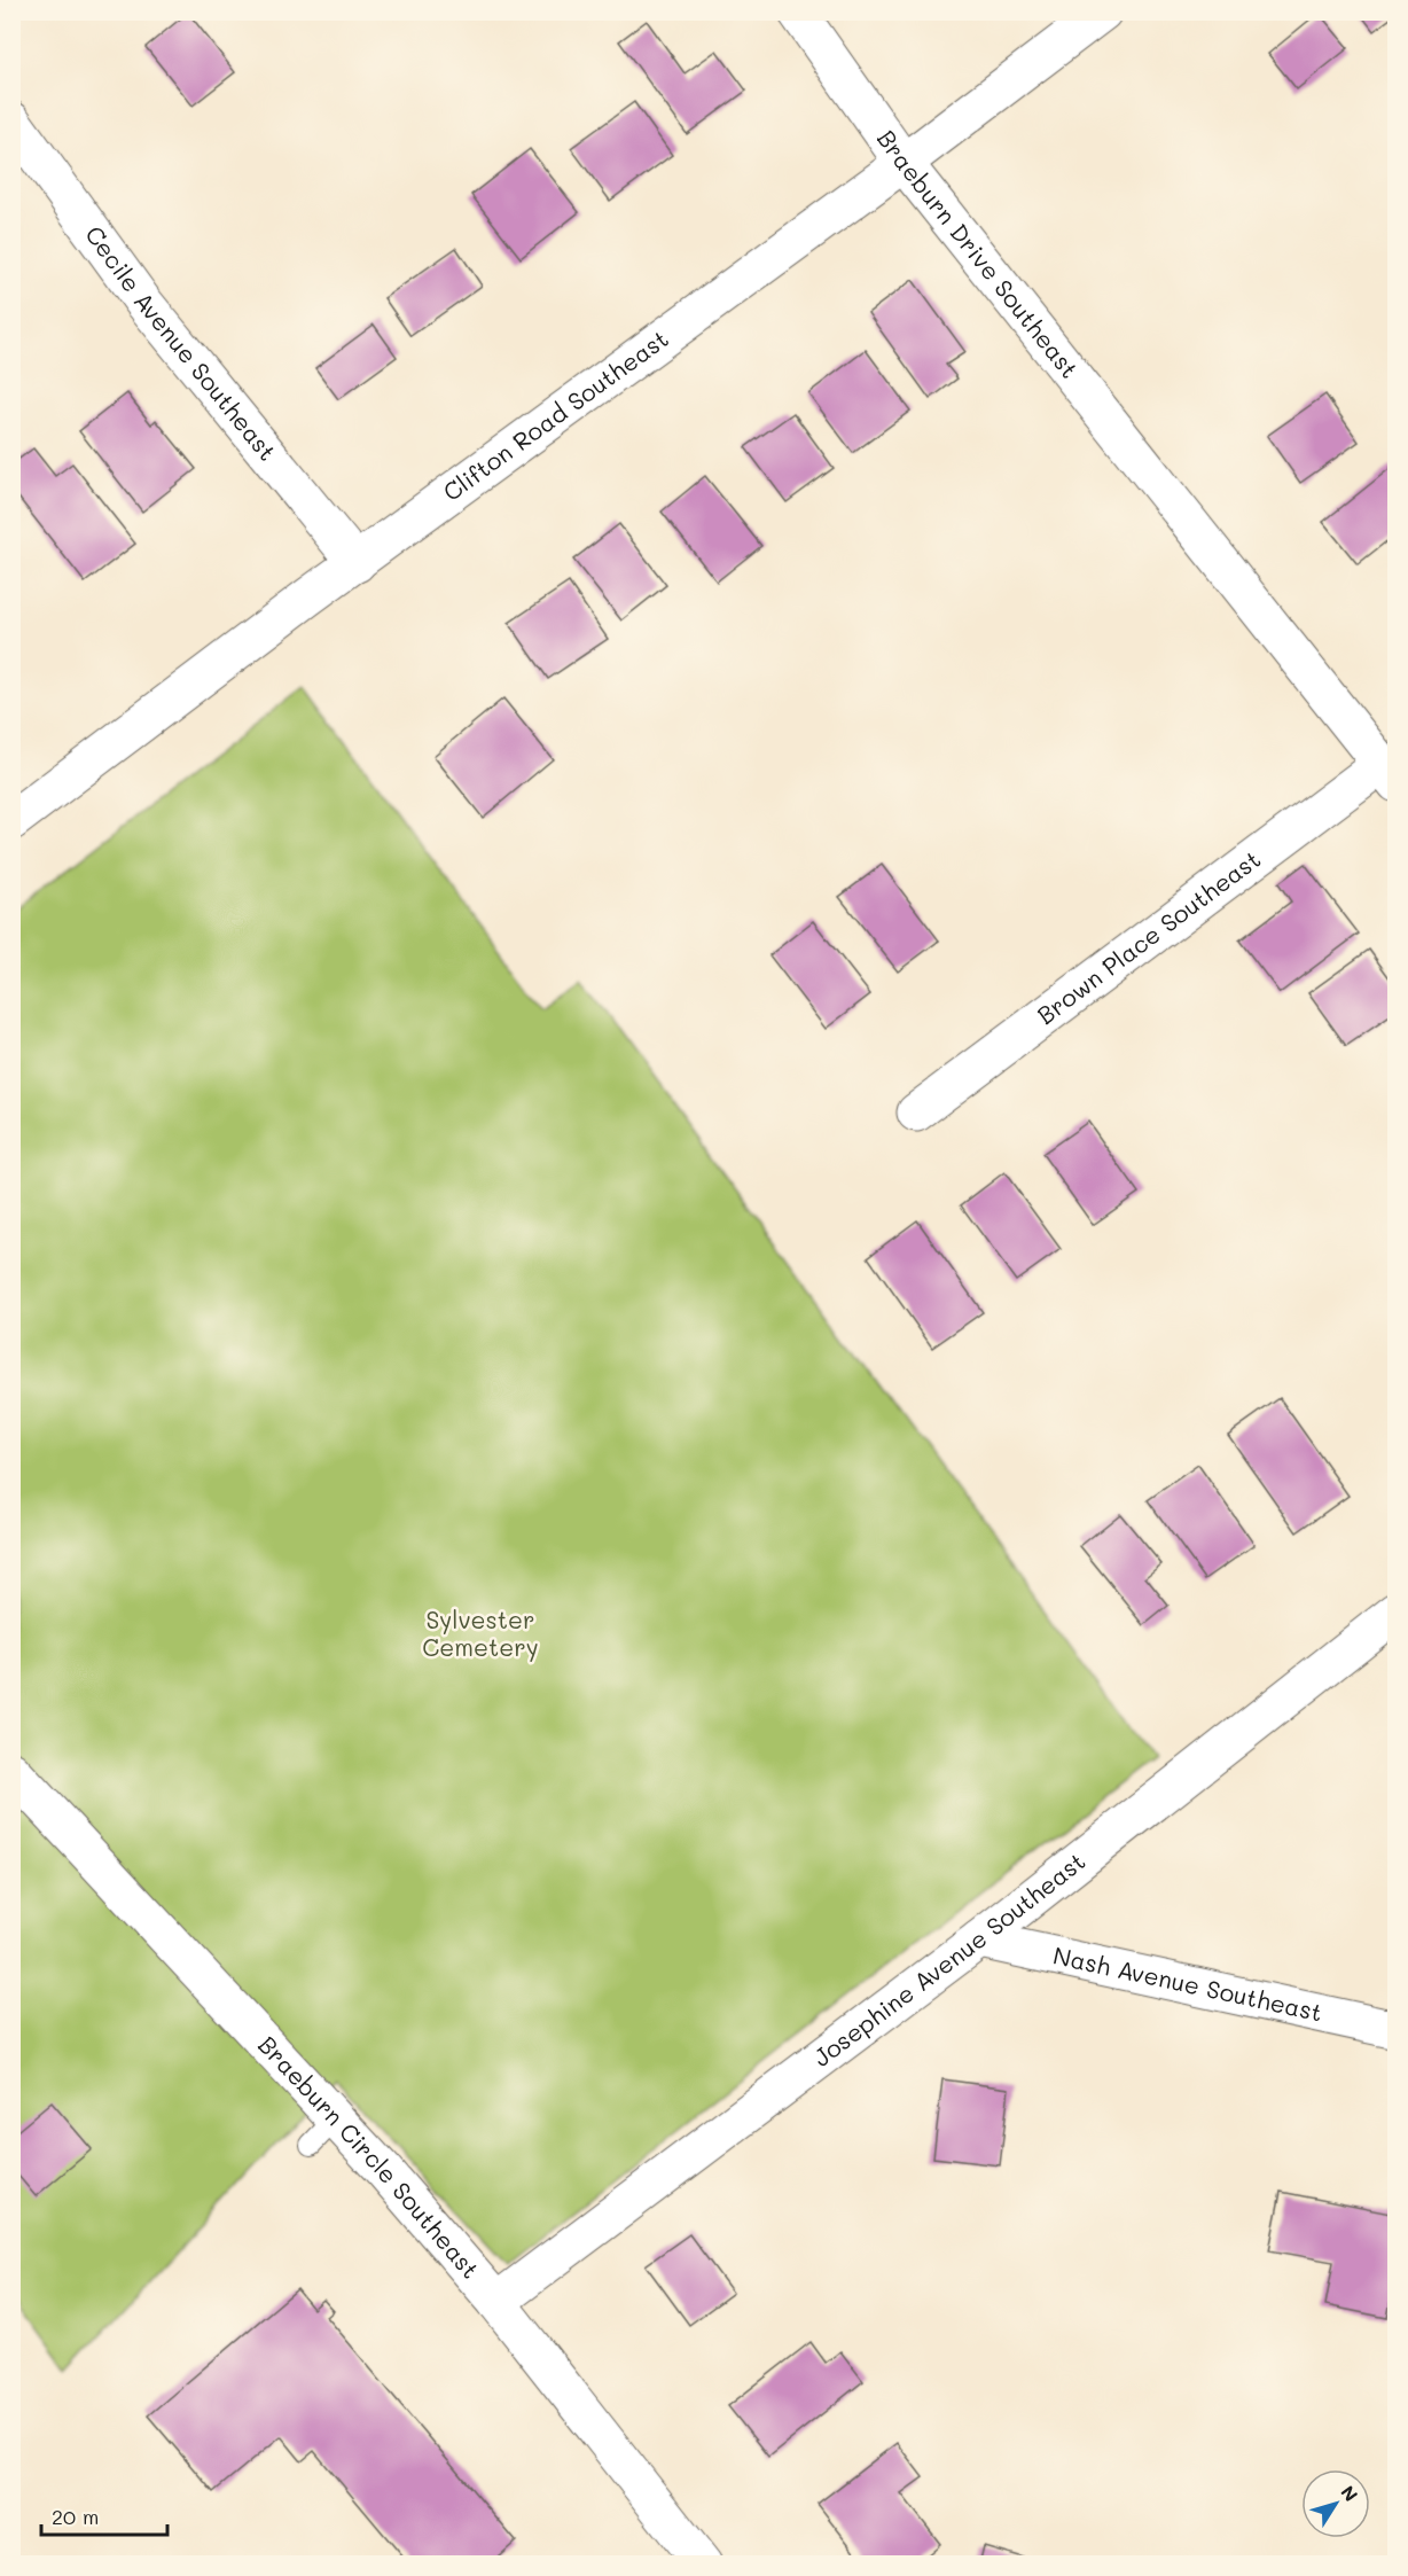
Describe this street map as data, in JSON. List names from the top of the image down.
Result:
{
  "streets": {
    "street": [
      "Braeburn Drive Southeast",
      "Cecile Avenue Southeast",
      "Clifton Road Southeast",
      "Brown Place Southeast",
      "Josephine Avenue Southeast",
      "Nash Avenue Southeast",
      "Braeburn Circle Southeast"
    ]
  },
  "crossings": [
    ["Braeburn Drive Southeast", "Clifton Road Southeast"],
    ["Braeburn Drive Southeast", "Brown Place Southeast"],
    ["Cecile Avenue Southeast", "Clifton Road Southeast"],
    ["Josephine Avenue Southeast", "Nash Avenue Southeast"],
    ["Josephine Avenue Southeast", "Braeburn Circle Southeast"]
  ],
  "parks": ["Sylvester Cemetery"],
  "scale_bar": "20 m",
  "north": "top right"
}
